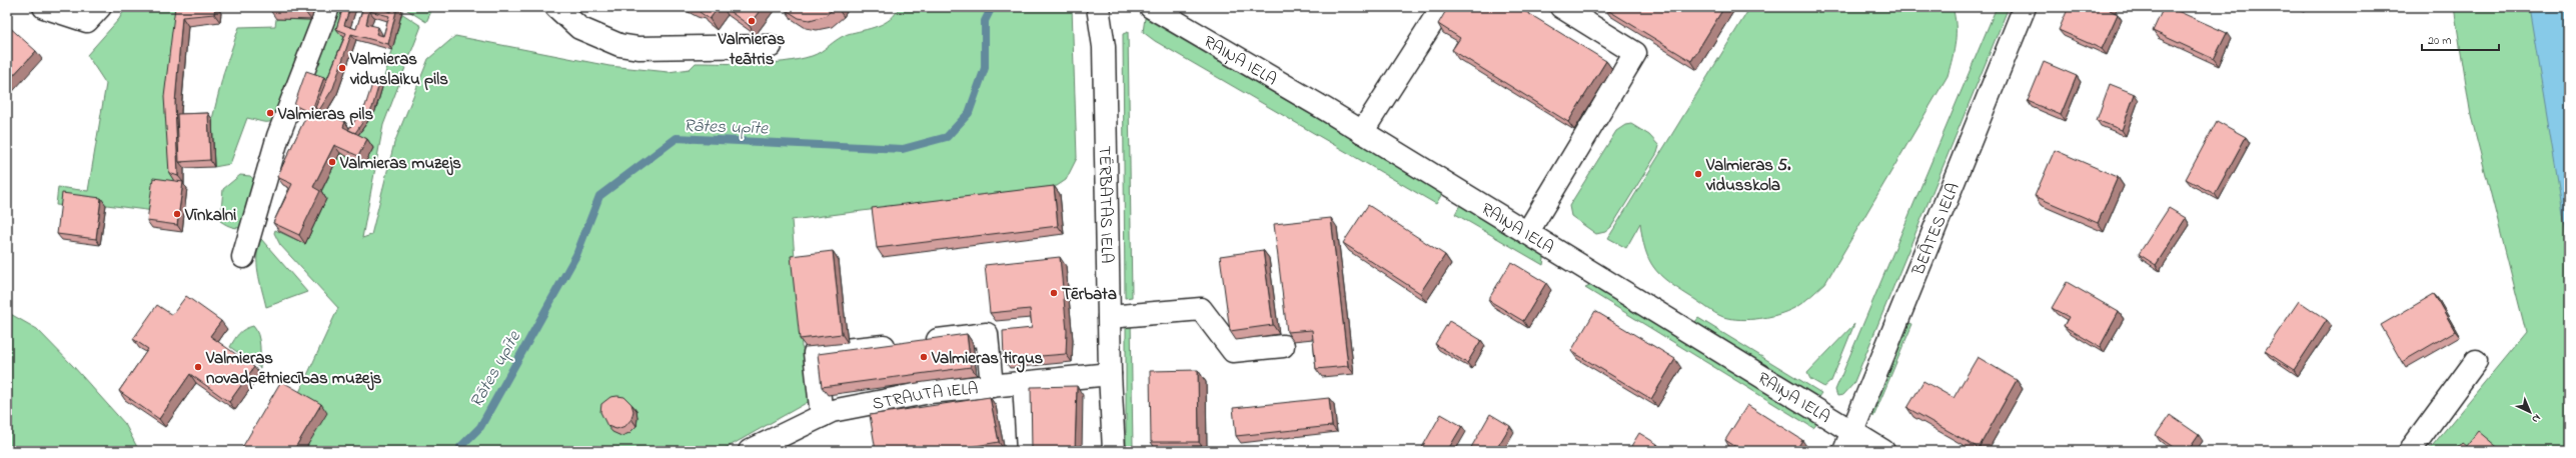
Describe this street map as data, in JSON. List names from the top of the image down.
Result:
{
  "streets": {
    "street": [
      "RAIŅA IELA",
      "TĒRBATAS IELA",
      "BEĀTES IELA",
      "STRAUTA IELA"
    ]
  },
  "crossings": [
    ["RAIŅA IELA", "BEĀTES IELA"],
    ["TĒRBATAS IELA", "STRAUTA IELA"]
  ],
  "water": ["Rātes upīte"],
  "places": [
    "Valmieras teātris",
    "Valmieras viduslaiku pils",
    "Valmieras pils",
    "Valmieras muzejs",
    "Valmieras 5. vidusskola",
    "Vīnkalni",
    "Tērbata",
    "Valmieras tirgus",
    "Valmieras novadpētniecības muzejs"
  ],
  "scale_bar": "20 m",
  "north": "bottom right"
}
